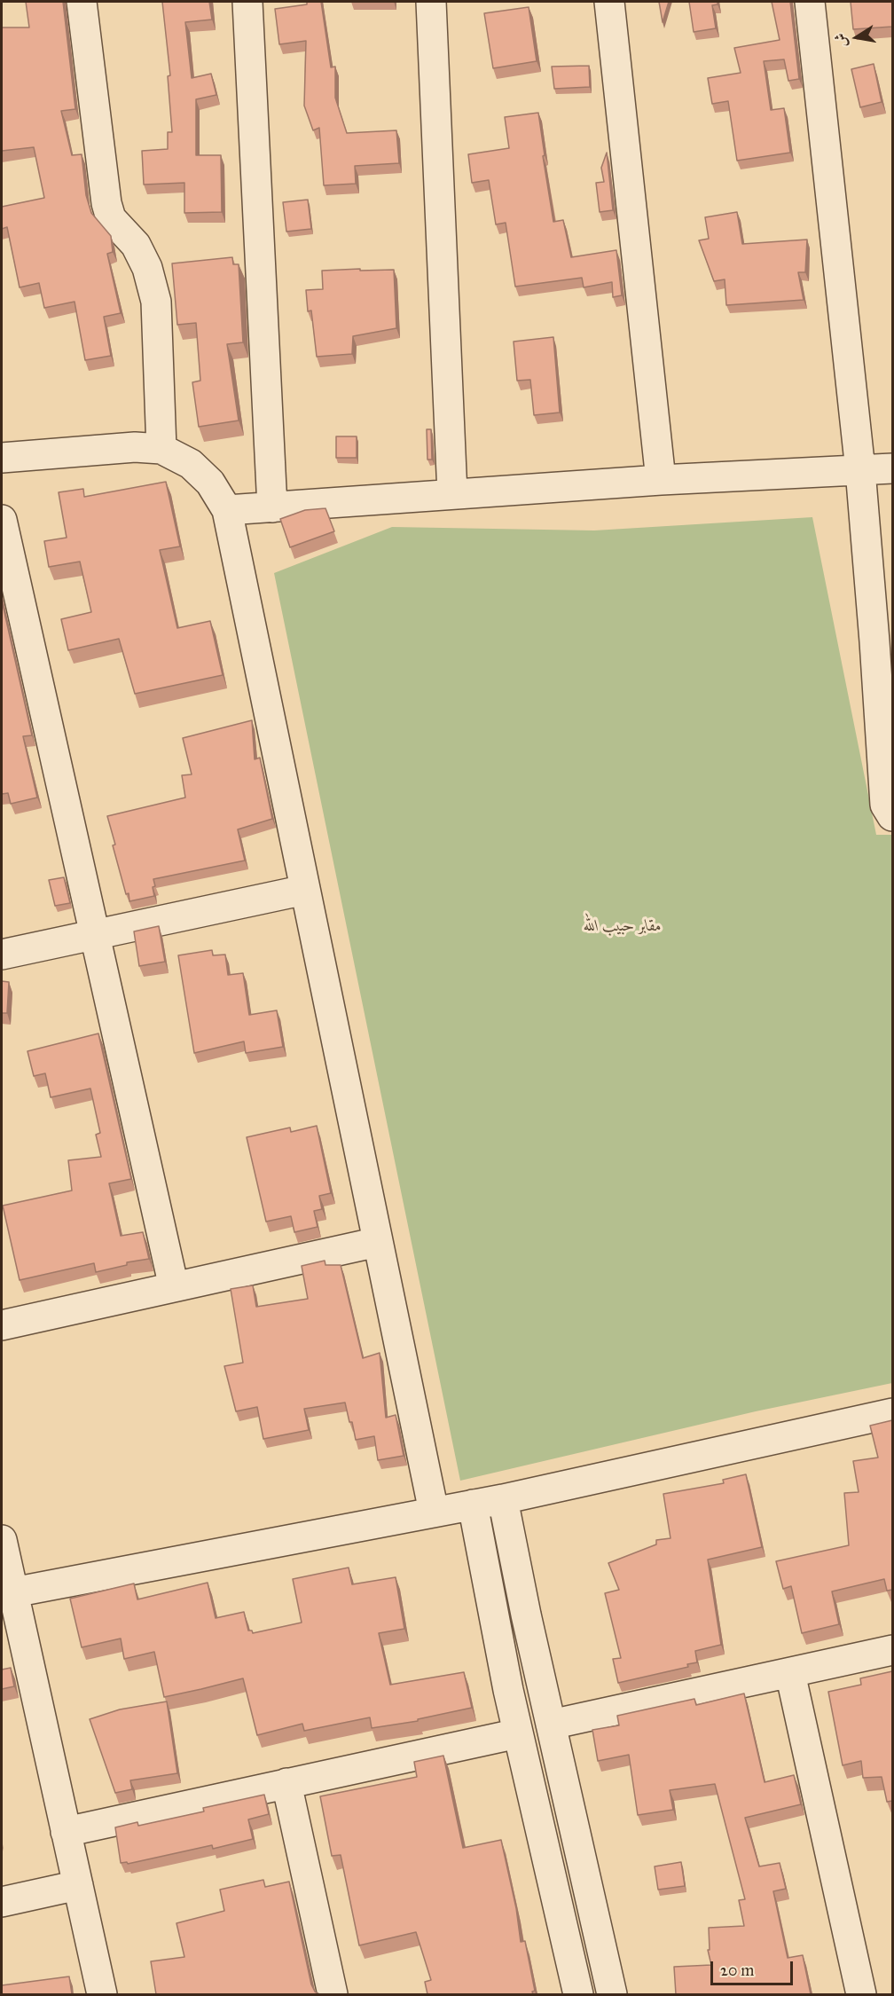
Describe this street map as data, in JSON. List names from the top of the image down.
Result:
{
  "parks": ["مقابر حبيب الله"],
  "scale_bar": "20 m",
  "north": "left"
}
